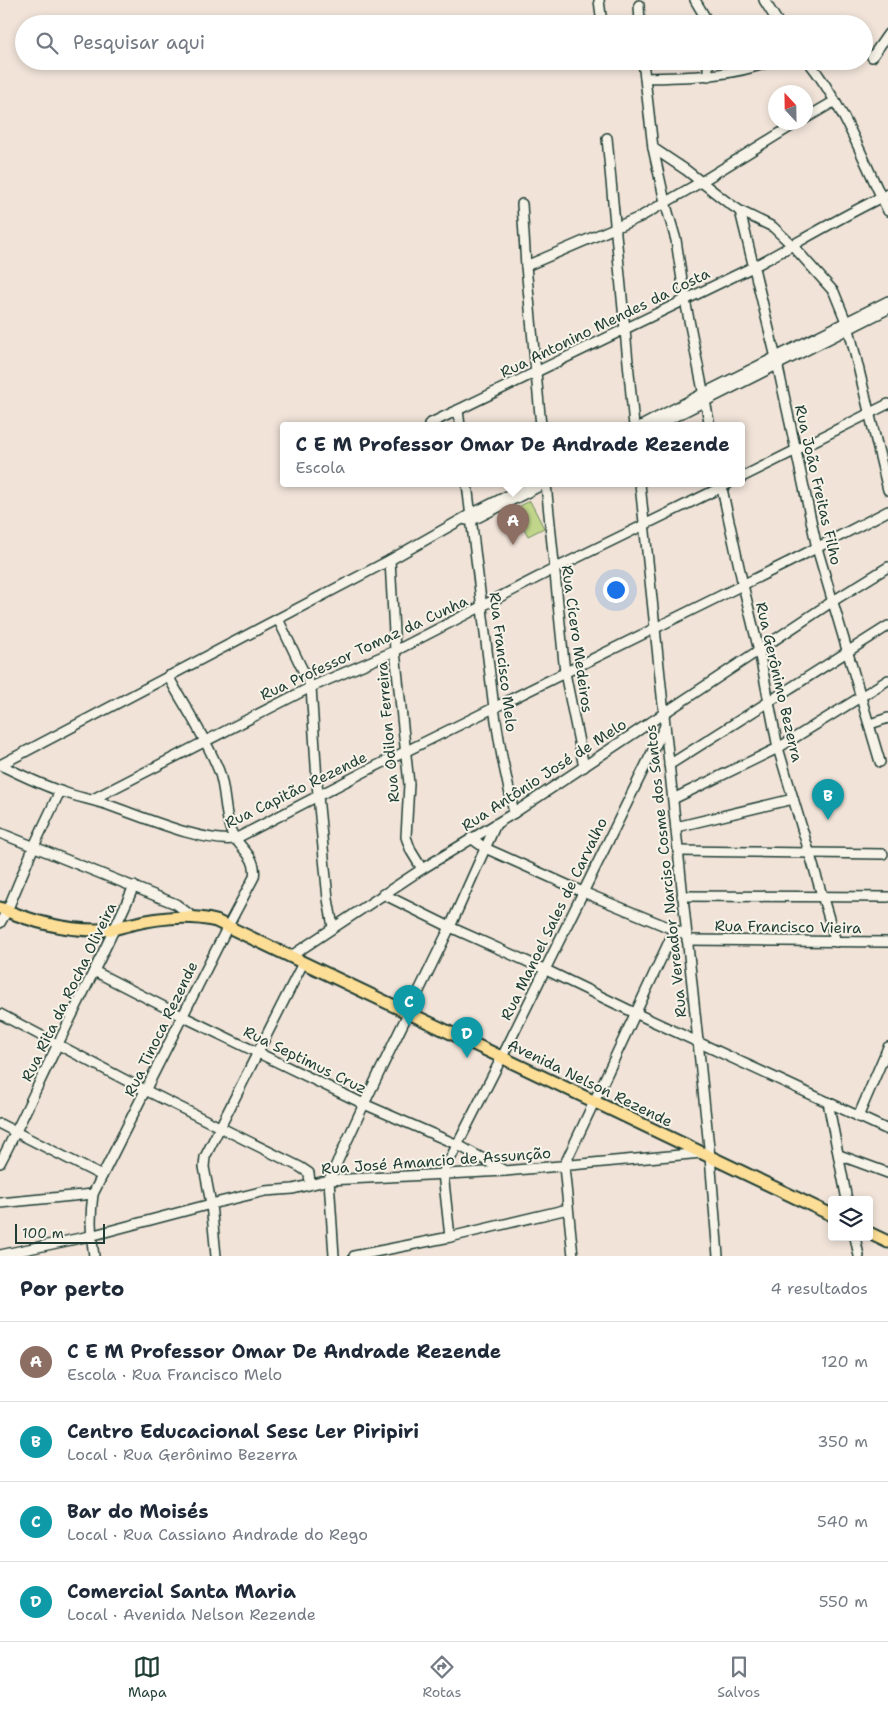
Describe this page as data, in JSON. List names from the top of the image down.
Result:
{
  "streets": {
    "main road": ["Avenida Nelson Rezende"],
    "street": [
      "Rua Antonino Mendes da Costa",
      "Rua João Freitas Filho",
      "Rua Cícero Medeiros",
      "Rua Professor Tomaz da Cunha",
      "Rua Francisco Melo",
      "Rua Gerônimo Bezerra",
      "Rua Odilon Ferreira",
      "Rua Antônio José de Melo",
      "Rua Capitão Rezende",
      "Rua Vereador Narciso Cosme dos Santos",
      "Rua Manoel Sales de Carvalho",
      "Rua Francisco Vieira",
      "Rua Rita da Rocha Oliveira",
      "Rua Tinoca Rezende",
      "Rua Septimus Cruz",
      "Rua José Amancio de Assunção"
    ]
  },
  "crossings": [
    ["Rua Antonino Mendes da Costa", "Rua João Freitas Filho"],
    ["Rua João Freitas Filho", "Rua Antônio José de Melo"],
    ["Rua João Freitas Filho", "Rua Capitão Rezende"],
    ["Rua Cícero Medeiros", "Rua Professor Tomaz da Cunha"],
    ["Rua Cícero Medeiros", "Rua Antônio José de Melo"],
    ["Rua Cícero Medeiros", "Rua Capitão Rezende"],
    ["Rua Professor Tomaz da Cunha", "Rua Francisco Melo"],
    ["Rua Professor Tomaz da Cunha", "Rua Odilon Ferreira"],
    ["Rua Professor Tomaz da Cunha", "Rua Capitão Rezende"],
    ["Rua Professor Tomaz da Cunha", "Rua Vereador Narciso Cosme dos Santos"],
    ["Rua Francisco Melo", "Rua Antônio José de Melo"],
    ["Rua Francisco Melo", "Rua Capitão Rezende"],
    ["Rua Gerônimo Bezerra", "Rua Antônio José de Melo"],
    ["Rua Gerônimo Bezerra", "Rua Capitão Rezende"],
    ["Rua Gerônimo Bezerra", "Rua Francisco Vieira"],
    ["Rua Odilon Ferreira", "Rua Antônio José de Melo"],
    ["Rua Odilon Ferreira", "Rua Capitão Rezende"],
    ["Rua Antônio José de Melo", "Rua Vereador Narciso Cosme dos Santos"],
    ["Rua Antônio José de Melo", "Rua Francisco Vieira"],
    ["Rua Antônio José de Melo", "Avenida Nelson Rezende"],
    ["Rua Capitão Rezende", "Rua Vereador Narciso Cosme dos Santos"],
    ["Rua Capitão Rezende", "Rua Tinoca Rezende"],
    ["Rua Vereador Narciso Cosme dos Santos", "Rua Manoel Sales de Carvalho"],
    ["Rua Vereador Narciso Cosme dos Santos", "Rua Francisco Vieira"],
    ["Rua Vereador Narciso Cosme dos Santos", "Avenida Nelson Rezende"],
    ["Rua Vereador Narciso Cosme dos Santos", "Rua José Amancio de Assunção"],
    ["Rua Manoel Sales de Carvalho", "Rua Francisco Vieira"],
    ["Rua Manoel Sales de Carvalho", "Rua Septimus Cruz"],
    ["Rua Manoel Sales de Carvalho", "Avenida Nelson Rezende"],
    ["Rua Manoel Sales de Carvalho", "Rua José Amancio de Assunção"],
    ["Rua Rita da Rocha Oliveira", "Rua Septimus Cruz"],
    ["Rua Rita da Rocha Oliveira", "Avenida Nelson Rezende"],
    ["Rua Tinoca Rezende", "Rua Septimus Cruz"],
    ["Rua Tinoca Rezende", "Avenida Nelson Rezende"],
    ["Rua Tinoca Rezende", "Rua José Amancio de Assunção"],
    ["Rua Septimus Cruz", "Rua José Amancio de Assunção"],
    ["Avenida Nelson Rezende", "Rua José Amancio de Assunção"]
  ],
  "scale_bar": "100 m",
  "north": "top",
  "page": {
    "search": "Pesquisar aqui",
    "popup": ["C E M Professor Omar De Andrade Rezende", "Escola"],
    "pins": [
      "A",
      "B",
      "C",
      "D"
    ],
    "scale": "100 m",
    "heading": ["Por perto", "4 resultados"],
    "list": [
      {
        "mark": "A",
        "name": "C E M Professor Omar De Andrade Rezende",
        "note": "Escola · Rua Francisco Melo",
        "value": "120 m"
      },
      {
        "mark": "B",
        "name": "Centro Educacional Sesc Ler Piripiri",
        "note": "Local · Rua Gerônimo Bezerra",
        "value": "350 m"
      },
      {
        "mark": "C",
        "name": "Bar do Moisés",
        "note": "Local · Rua Cassiano Andrade do Rego",
        "value": "540 m"
      },
      {
        "mark": "D",
        "name": "Comercial Santa Maria",
        "note": "Local · Avenida Nelson Rezende",
        "value": "550 m"
      }
    ],
    "nav": ["Mapa", "Rotas", "Salvos"]
  }
}
